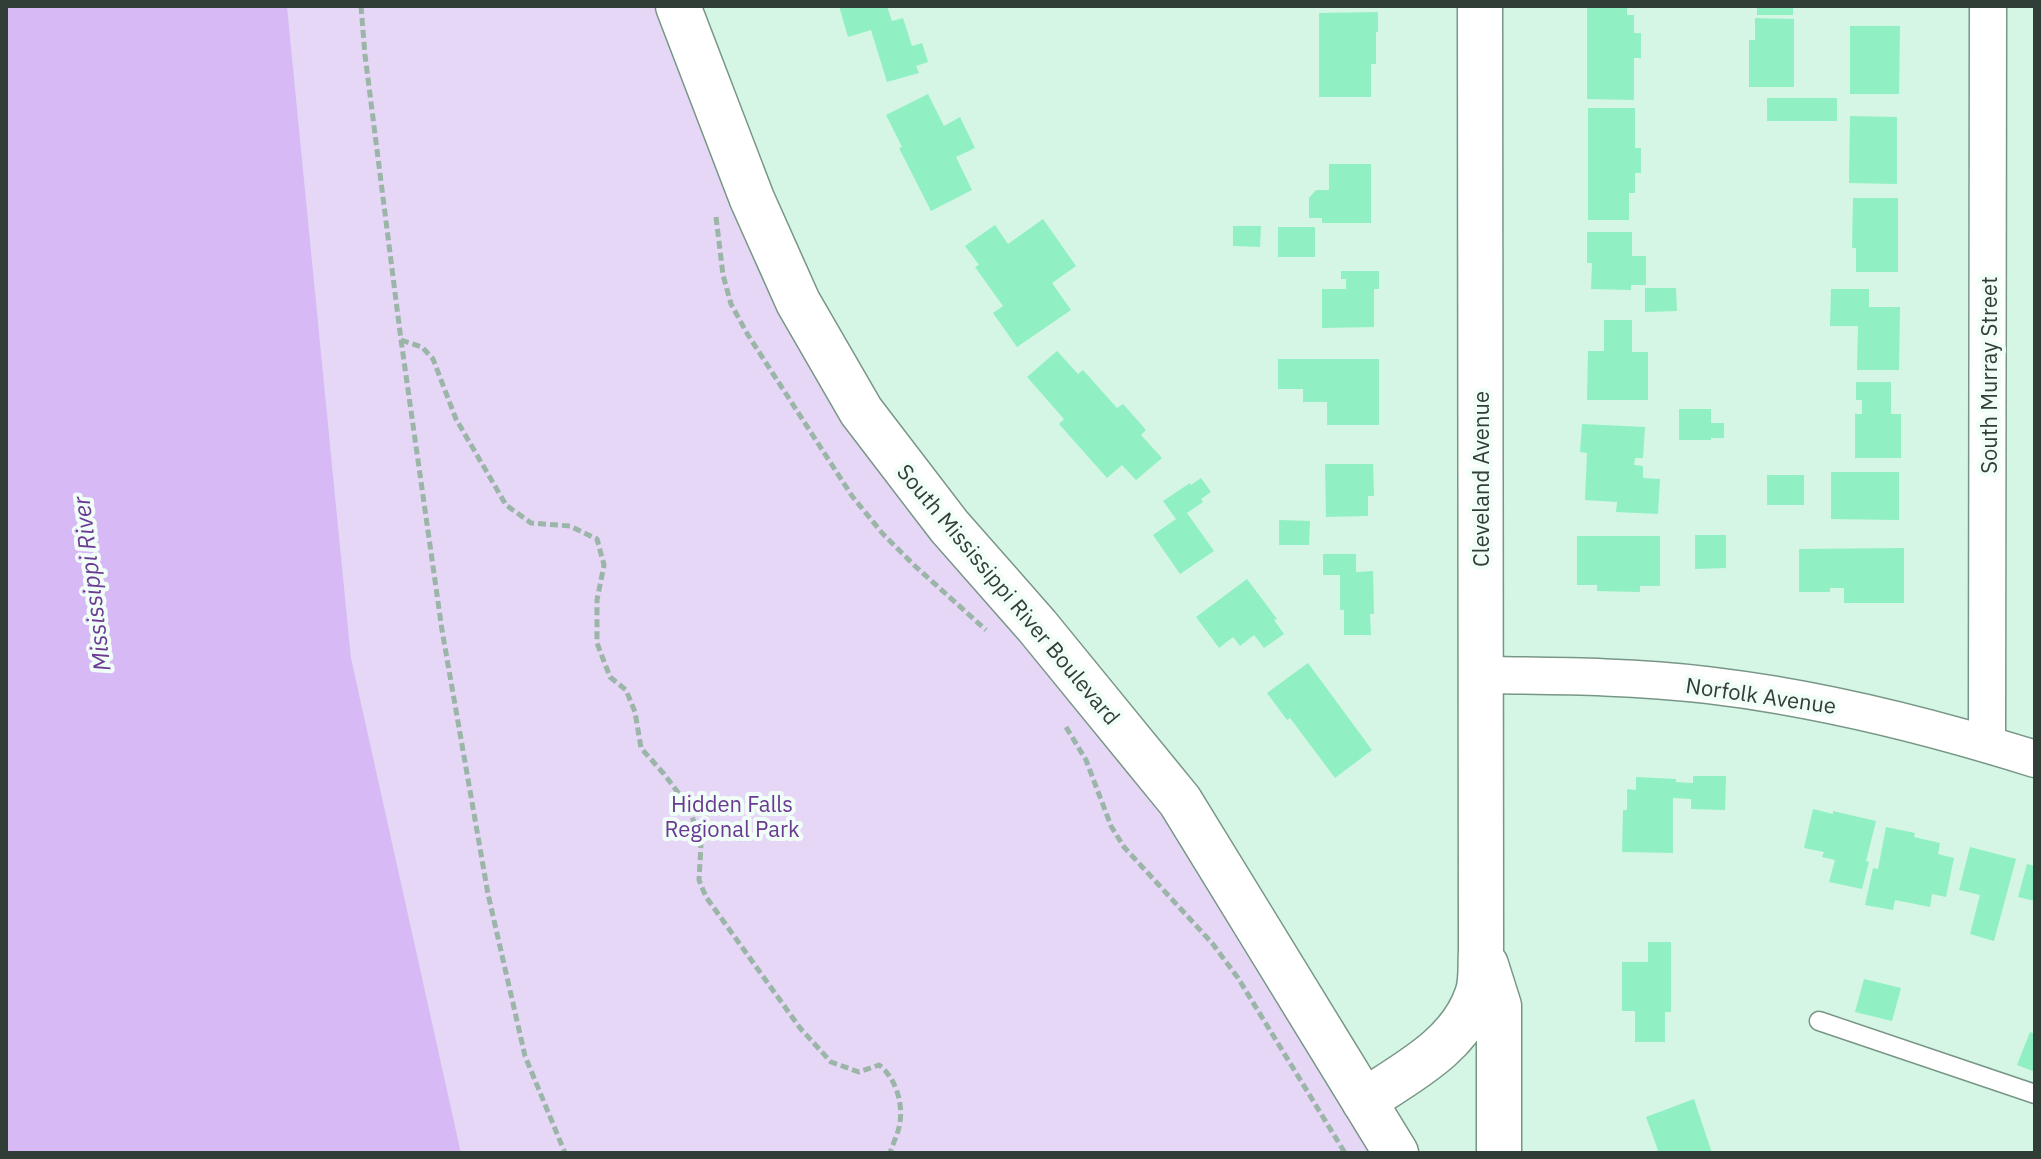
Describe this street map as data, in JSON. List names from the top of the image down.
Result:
{
  "streets": {
    "street": [
      "South Murray Street",
      "Cleveland Avenue",
      "South Mississippi River Boulevard",
      "Norfolk Avenue"
    ]
  },
  "crossings": [
    ["South Murray Street", "Norfolk Avenue"],
    ["Cleveland Avenue", "South Mississippi River Boulevard"],
    ["Cleveland Avenue", "Norfolk Avenue"]
  ],
  "water": ["Mississippi River"],
  "parks": ["Hidden Falls Regional Park"]
}
